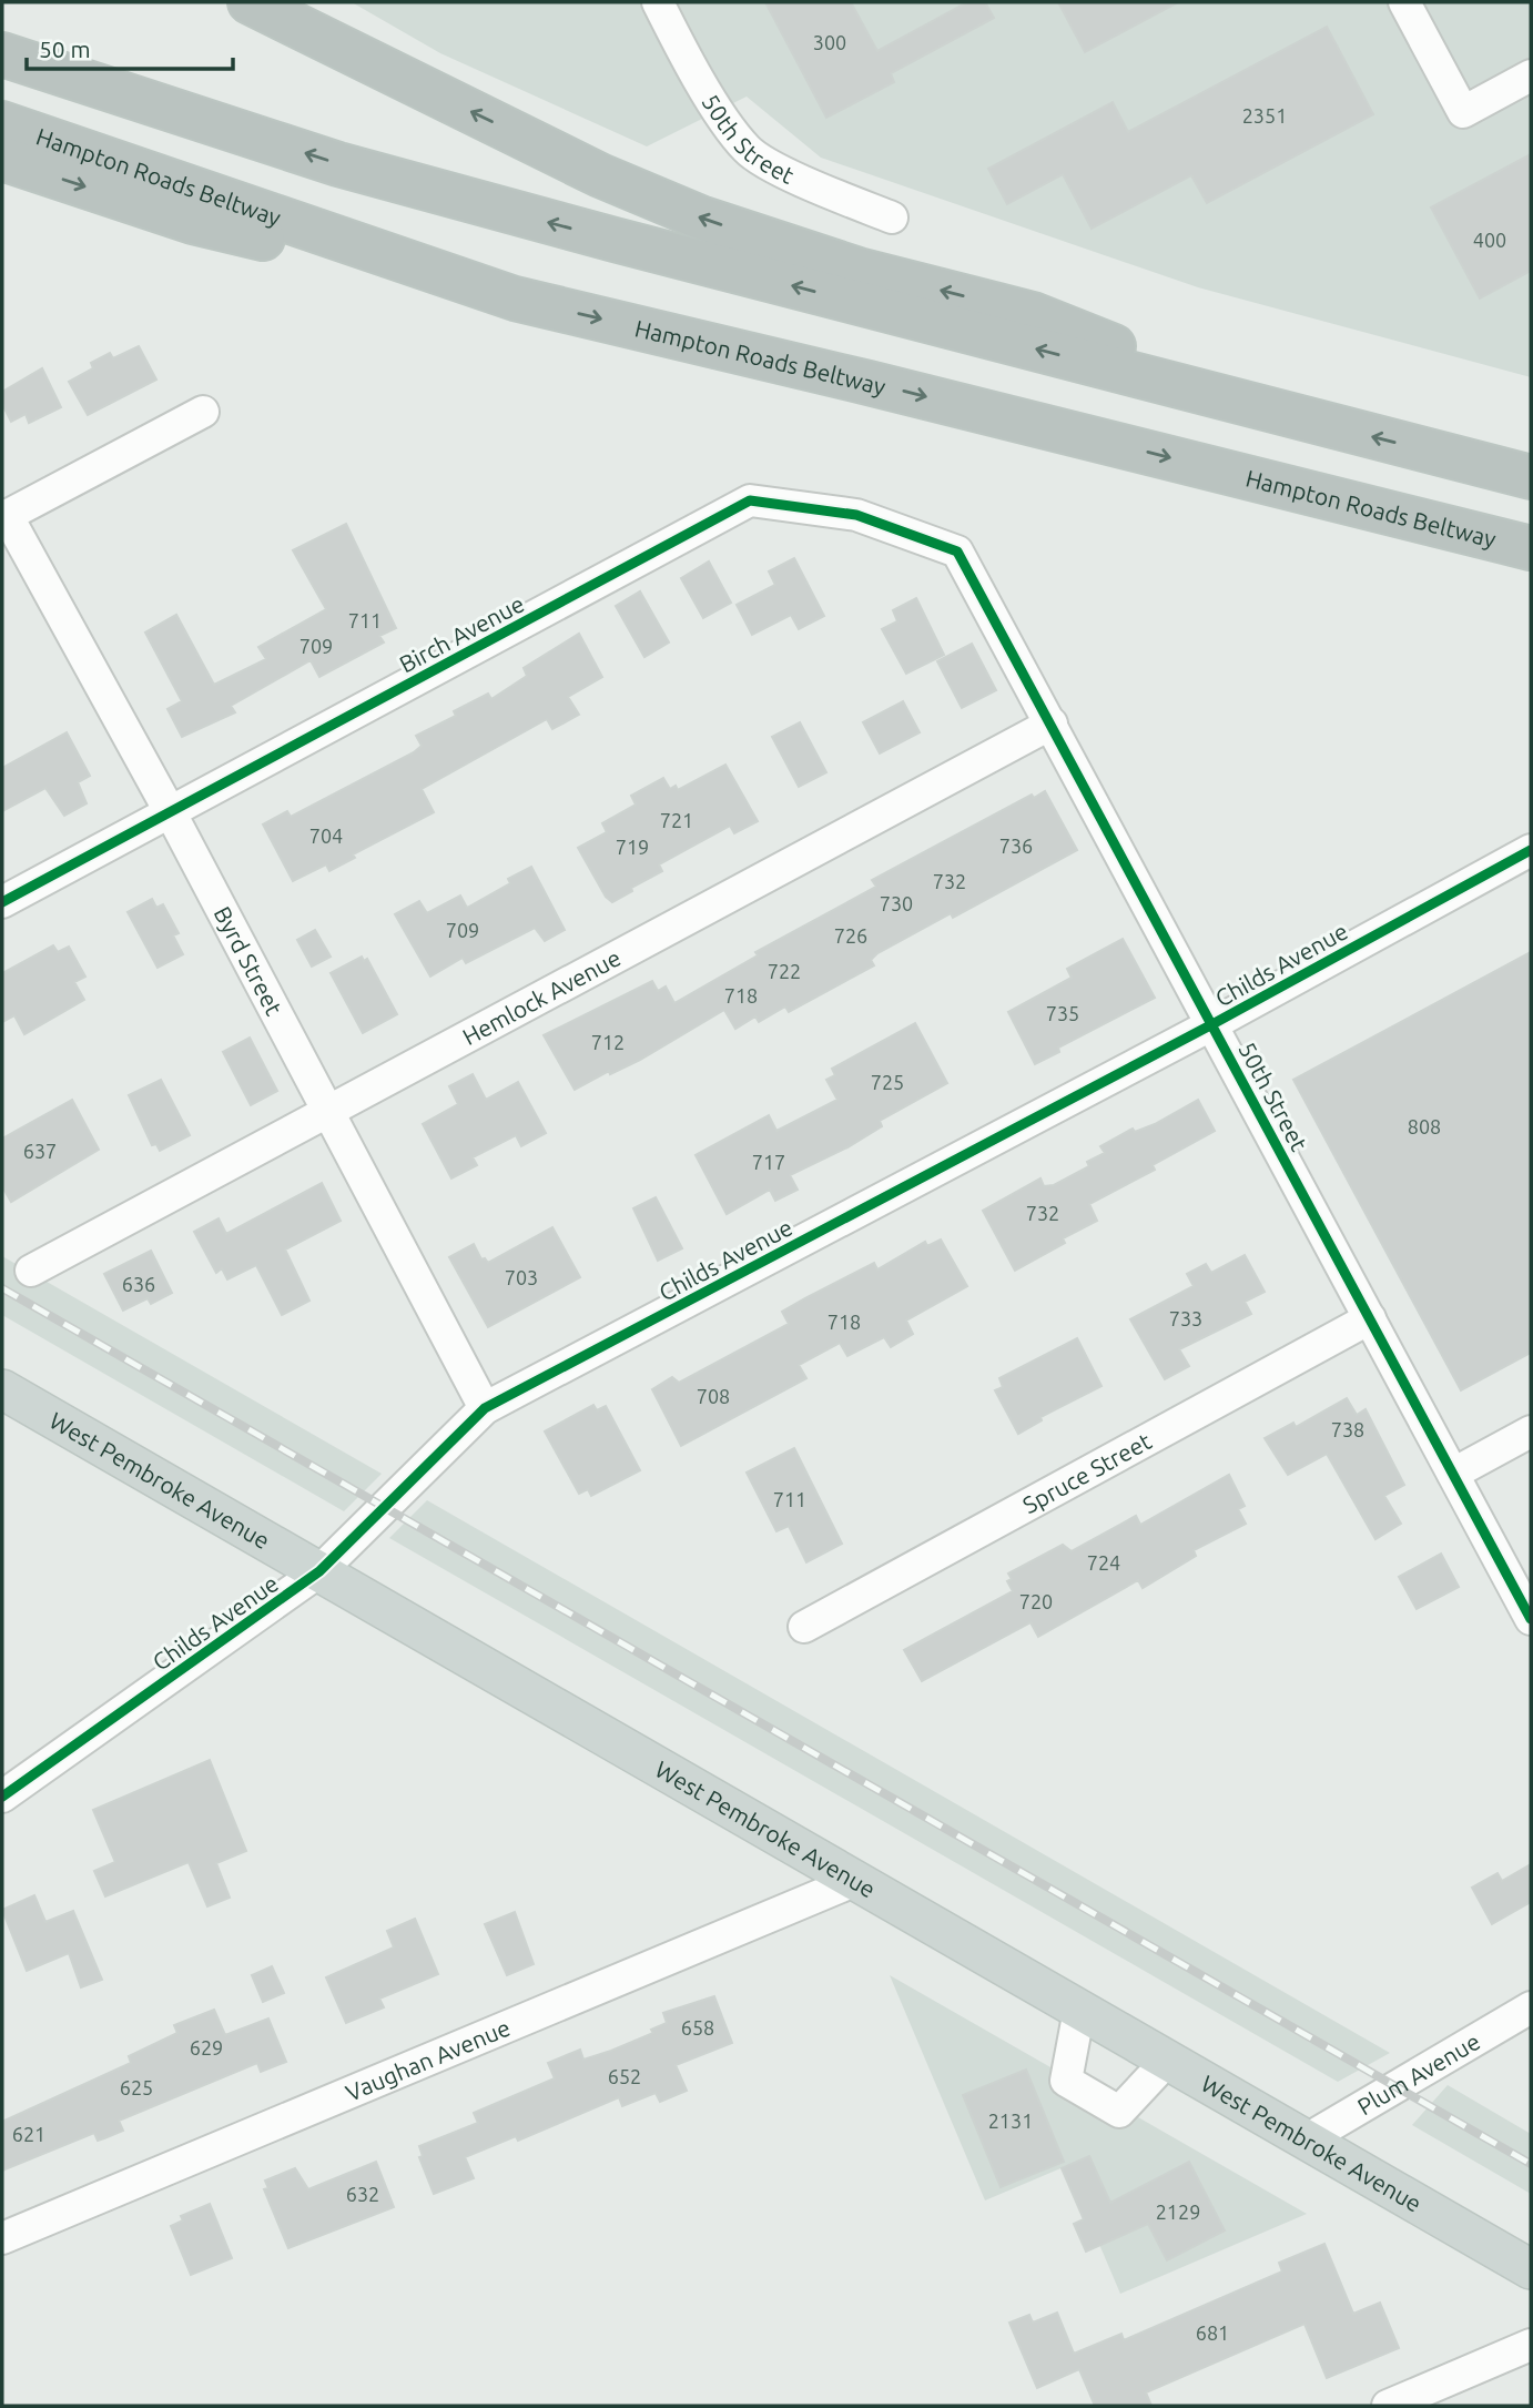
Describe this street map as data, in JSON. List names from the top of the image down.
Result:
{
  "streets": {
    "highway": ["Hampton Roads Beltway"],
    "main road": ["West Pembroke Avenue"],
    "street": [
      "50th Street",
      "Birch Avenue",
      "Byrd Street",
      "Childs Avenue",
      "Hemlock Avenue",
      "Spruce Street",
      "Vaughan Avenue",
      "Plum Avenue"
    ]
  },
  "crossings": [
    ["50th Street", "Birch Avenue"],
    ["50th Street", "Childs Avenue"],
    ["50th Street", "Hemlock Avenue"],
    ["50th Street", "Spruce Street"],
    ["Birch Avenue", "Byrd Street"],
    ["Byrd Street", "Childs Avenue"],
    ["Byrd Street", "Hemlock Avenue"],
    ["Childs Avenue", "West Pembroke Avenue"],
    ["West Pembroke Avenue", "Vaughan Avenue"],
    ["West Pembroke Avenue", "Plum Avenue"]
  ],
  "house_numbers": [
    "300",
    "2351",
    "400",
    "711",
    "709",
    "721",
    "704",
    "736",
    "719",
    "732",
    "730",
    "709",
    "726",
    "722",
    "718",
    "735",
    "712",
    "725",
    "808",
    "637",
    "717",
    "732",
    "703",
    "636",
    "733",
    "718",
    "708",
    "738",
    "711",
    "724",
    "720",
    "658",
    "629",
    "652",
    "625",
    "2131",
    "621",
    "632",
    "2129",
    "681"
  ],
  "scale_bar": "50 m"
}
